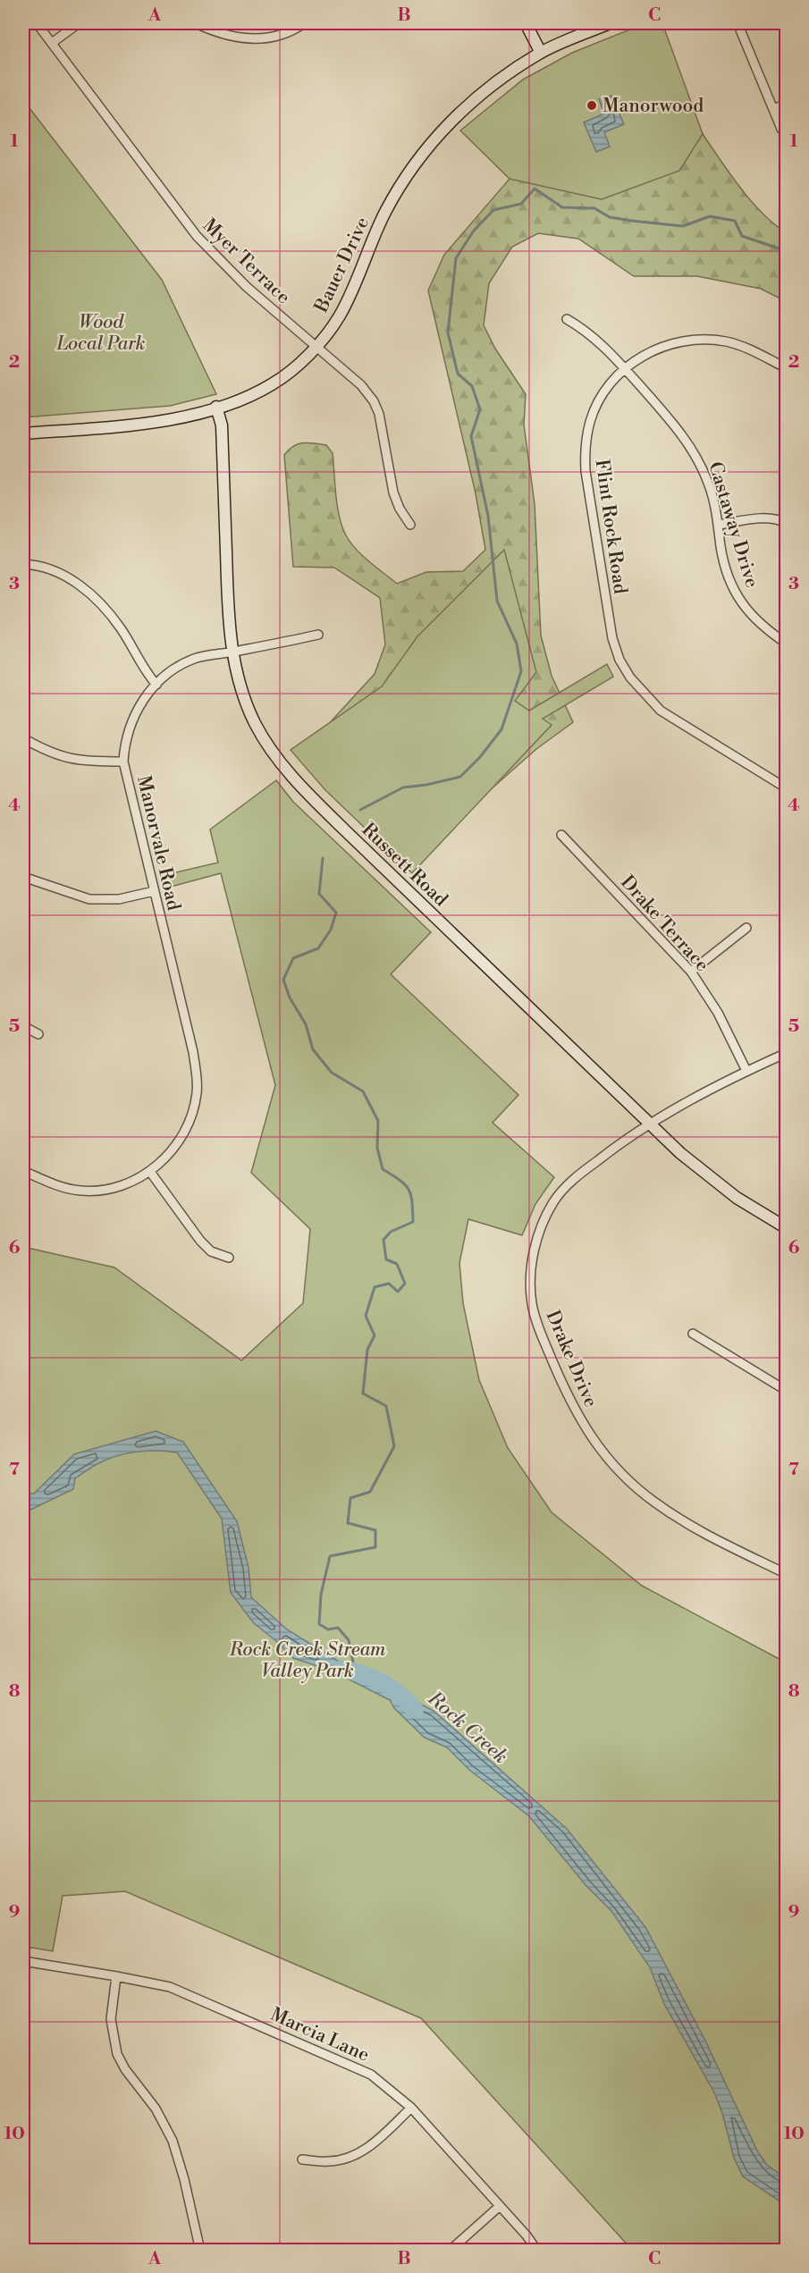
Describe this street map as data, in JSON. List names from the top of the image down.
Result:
{
  "streets": {
    "street": [
      "Myer Terrace",
      "Bauer Drive",
      "Castaway Drive",
      "Flint Rock Road",
      "Manorvale Road",
      "Russett Road",
      "Drake Terrace",
      "Drake Drive",
      "Marcia Lane"
    ]
  },
  "crossings": [
    ["Myer Terrace", "Bauer Drive"],
    ["Bauer Drive", "Russett Road"],
    ["Castaway Drive", "Flint Rock Road"],
    ["Manorvale Road", "Russett Road"],
    ["Russett Road", "Drake Drive"],
    ["Drake Terrace", "Drake Drive"]
  ],
  "water": ["Rock Creek"],
  "parks": ["Wood Local Park", "Rock Creek Stream Valley Park"],
  "places": ["Manorwood"],
  "grid": {
    "columns": ["A", "B", "C"],
    "rows": [
      "1",
      "2",
      "3",
      "4",
      "5",
      "6",
      "7",
      "8",
      "9",
      "10"
    ]
  }
}
